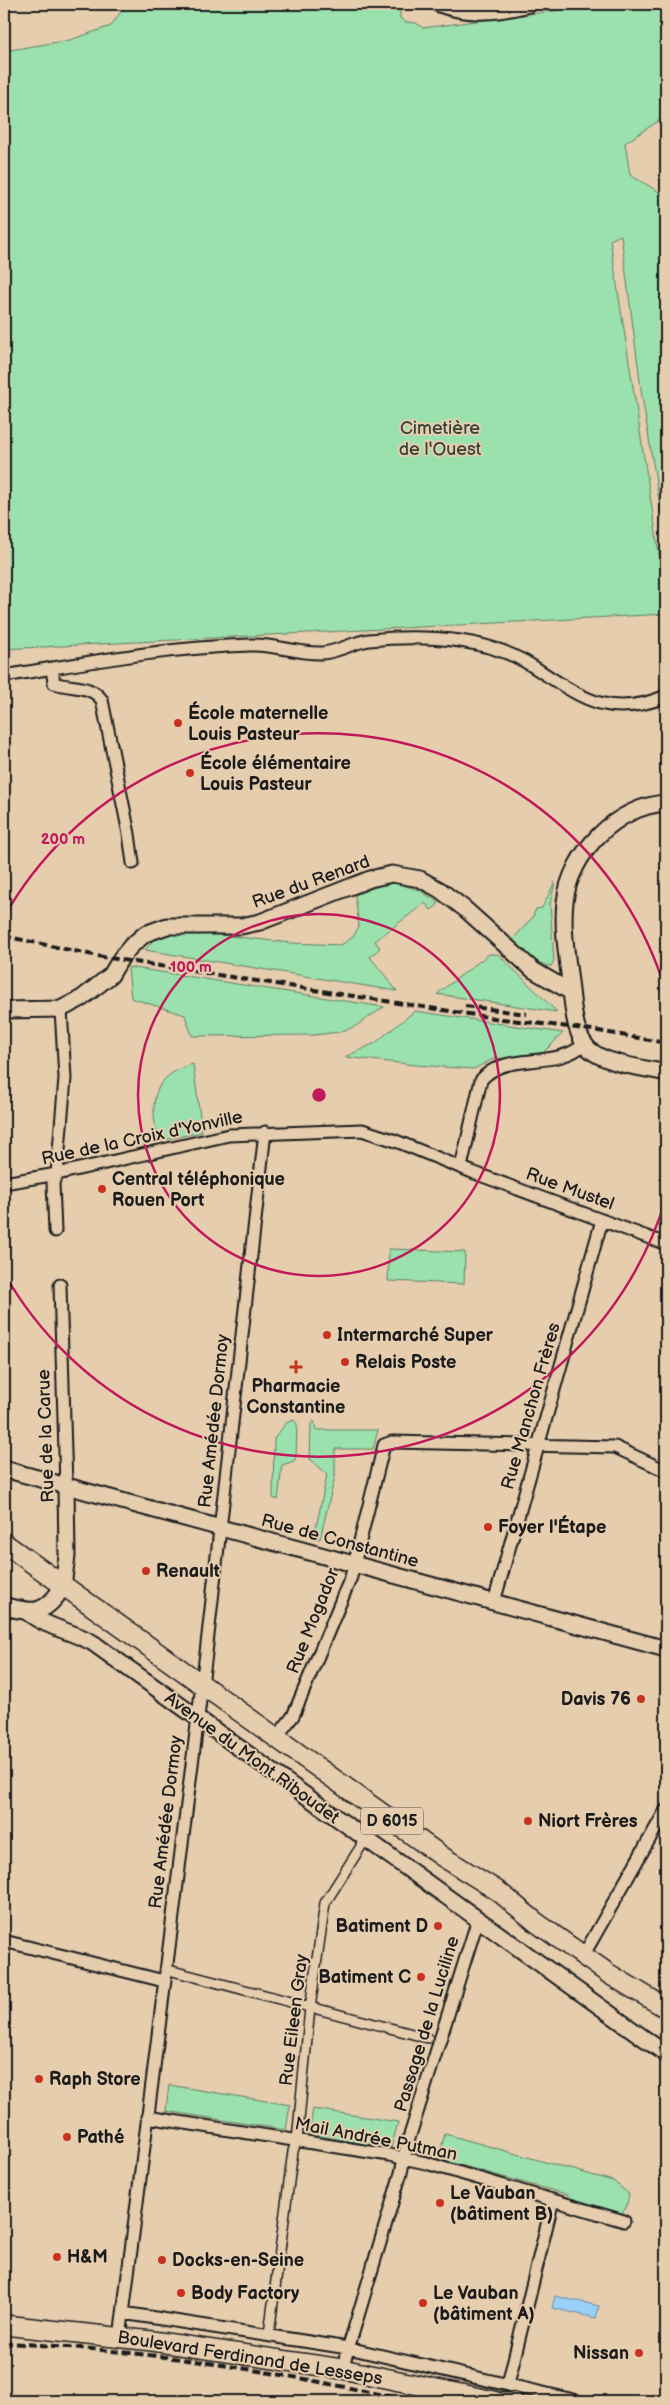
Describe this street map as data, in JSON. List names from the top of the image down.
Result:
{
  "streets": {
    "main road": ["Avenue du Mont Riboudet", "D 6015", "Boulevard Ferdinand de Lesseps"],
    "street": [
      "Rue du Renard",
      "Rue de la Croix d'Yonville",
      "Rue Mustel",
      "Rue Manchon Frères",
      "Rue Amédée Dormoy",
      "Rue de la Carue",
      "Rue de Constantine",
      "Rue Mogador",
      "Rue Eileen Gray",
      "Passage de la Luciline",
      "Mail Andrée Putman"
    ]
  },
  "crossings": [
    ["Rue de la Croix d'Yonville", "Rue Mustel"],
    ["Rue de la Croix d'Yonville", "Rue Amédée Dormoy"],
    ["Rue Mustel", "Rue Manchon Frères"],
    ["Rue Manchon Frères", "Rue de Constantine"],
    ["Rue Manchon Frères", "Rue Mogador"],
    ["Rue Amédée Dormoy", "Rue de Constantine"],
    ["Rue Amédée Dormoy", "Avenue du Mont Riboudet"],
    ["Rue Amédée Dormoy", "Mail Andrée Putman"],
    ["Rue Amédée Dormoy", "Boulevard Ferdinand de Lesseps"],
    ["Rue de la Carue", "Rue de Constantine"],
    ["Rue de la Carue", "Avenue du Mont Riboudet"],
    ["Rue de Constantine", "Rue Mogador"],
    ["Rue Mogador", "Avenue du Mont Riboudet"],
    ["Avenue du Mont Riboudet", "Rue Eileen Gray"],
    ["Avenue du Mont Riboudet", "Passage de la Luciline"],
    ["Rue Eileen Gray", "Mail Andrée Putman"],
    ["Rue Eileen Gray", "Boulevard Ferdinand de Lesseps"],
    ["Passage de la Luciline", "Mail Andrée Putman"],
    ["Passage de la Luciline", "Boulevard Ferdinand de Lesseps"]
  ],
  "parks": ["Cimetière de l'Ouest"],
  "places": {
    "other": [
      "École maternelle Louis Pasteur",
      "École élémentaire Louis Pasteur",
      "Central téléphonique Rouen Port",
      "Intermarché Super",
      "Relais Poste",
      "Foyer l'Étape",
      "Renault",
      "Davis 76",
      "Niort Frères",
      "Batiment D",
      "Batiment C",
      "Raph Store",
      "Pathé",
      "Le Vauban (bâtiment B)",
      "H&M",
      "Docks-en-Seine",
      "Body Factory",
      "Le Vauban (bâtiment A)",
      "Nissan"
    ],
    "health": ["Pharmacie Constantine"]
  },
  "rings": ["200 m", "100 m"]
}
